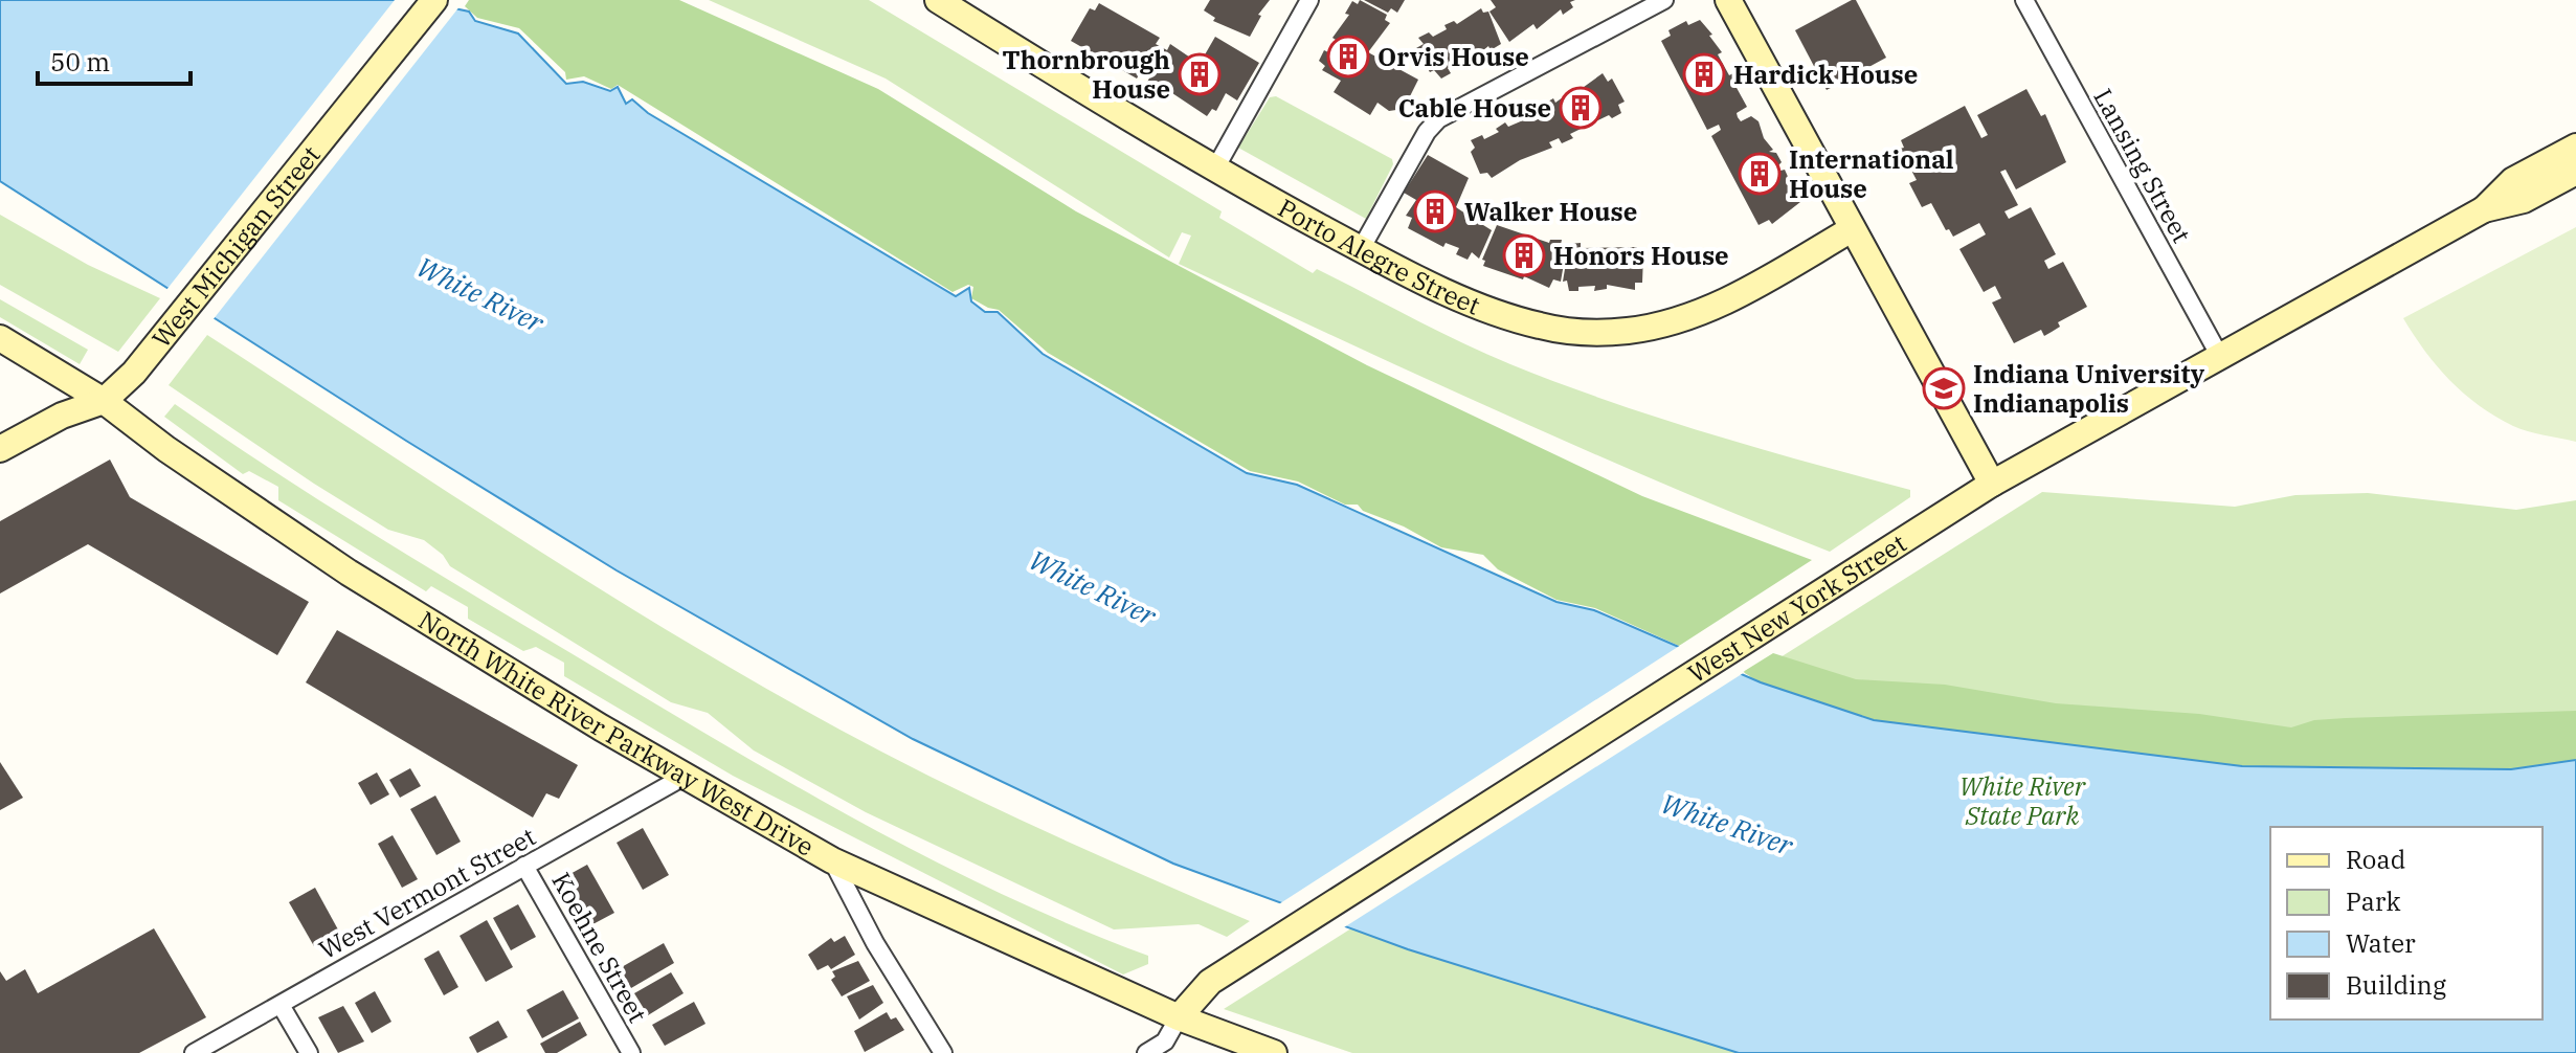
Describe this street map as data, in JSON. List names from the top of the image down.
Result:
{
  "streets": {
    "main road": [
      "West Michigan Street",
      "Porto Alegre Street",
      "West New York Street",
      "North White River Parkway West Drive"
    ],
    "street": ["Lansing Street", "West Vermont Street", "Koehne Street"]
  },
  "crossings": [
    ["Lansing Street", "West New York Street"],
    ["West Michigan Street", "North White River Parkway West Drive"],
    ["West New York Street", "North White River Parkway West Drive"],
    ["North White River Parkway West Drive", "West Vermont Street"],
    ["West Vermont Street", "Koehne Street"]
  ],
  "water": ["White River"],
  "parks": ["White River State Park"],
  "places": {
    "building": [
      "Orvis House",
      "Thornbrough House",
      "Hardick House",
      "Cable House",
      "International House",
      "Walker House",
      "Honors House"
    ],
    "school or university": ["Indiana University Indianapolis"]
  },
  "legend": [
    "Road",
    "Park",
    "Water",
    "Building"
  ],
  "scale_bar": "50 m"
}
